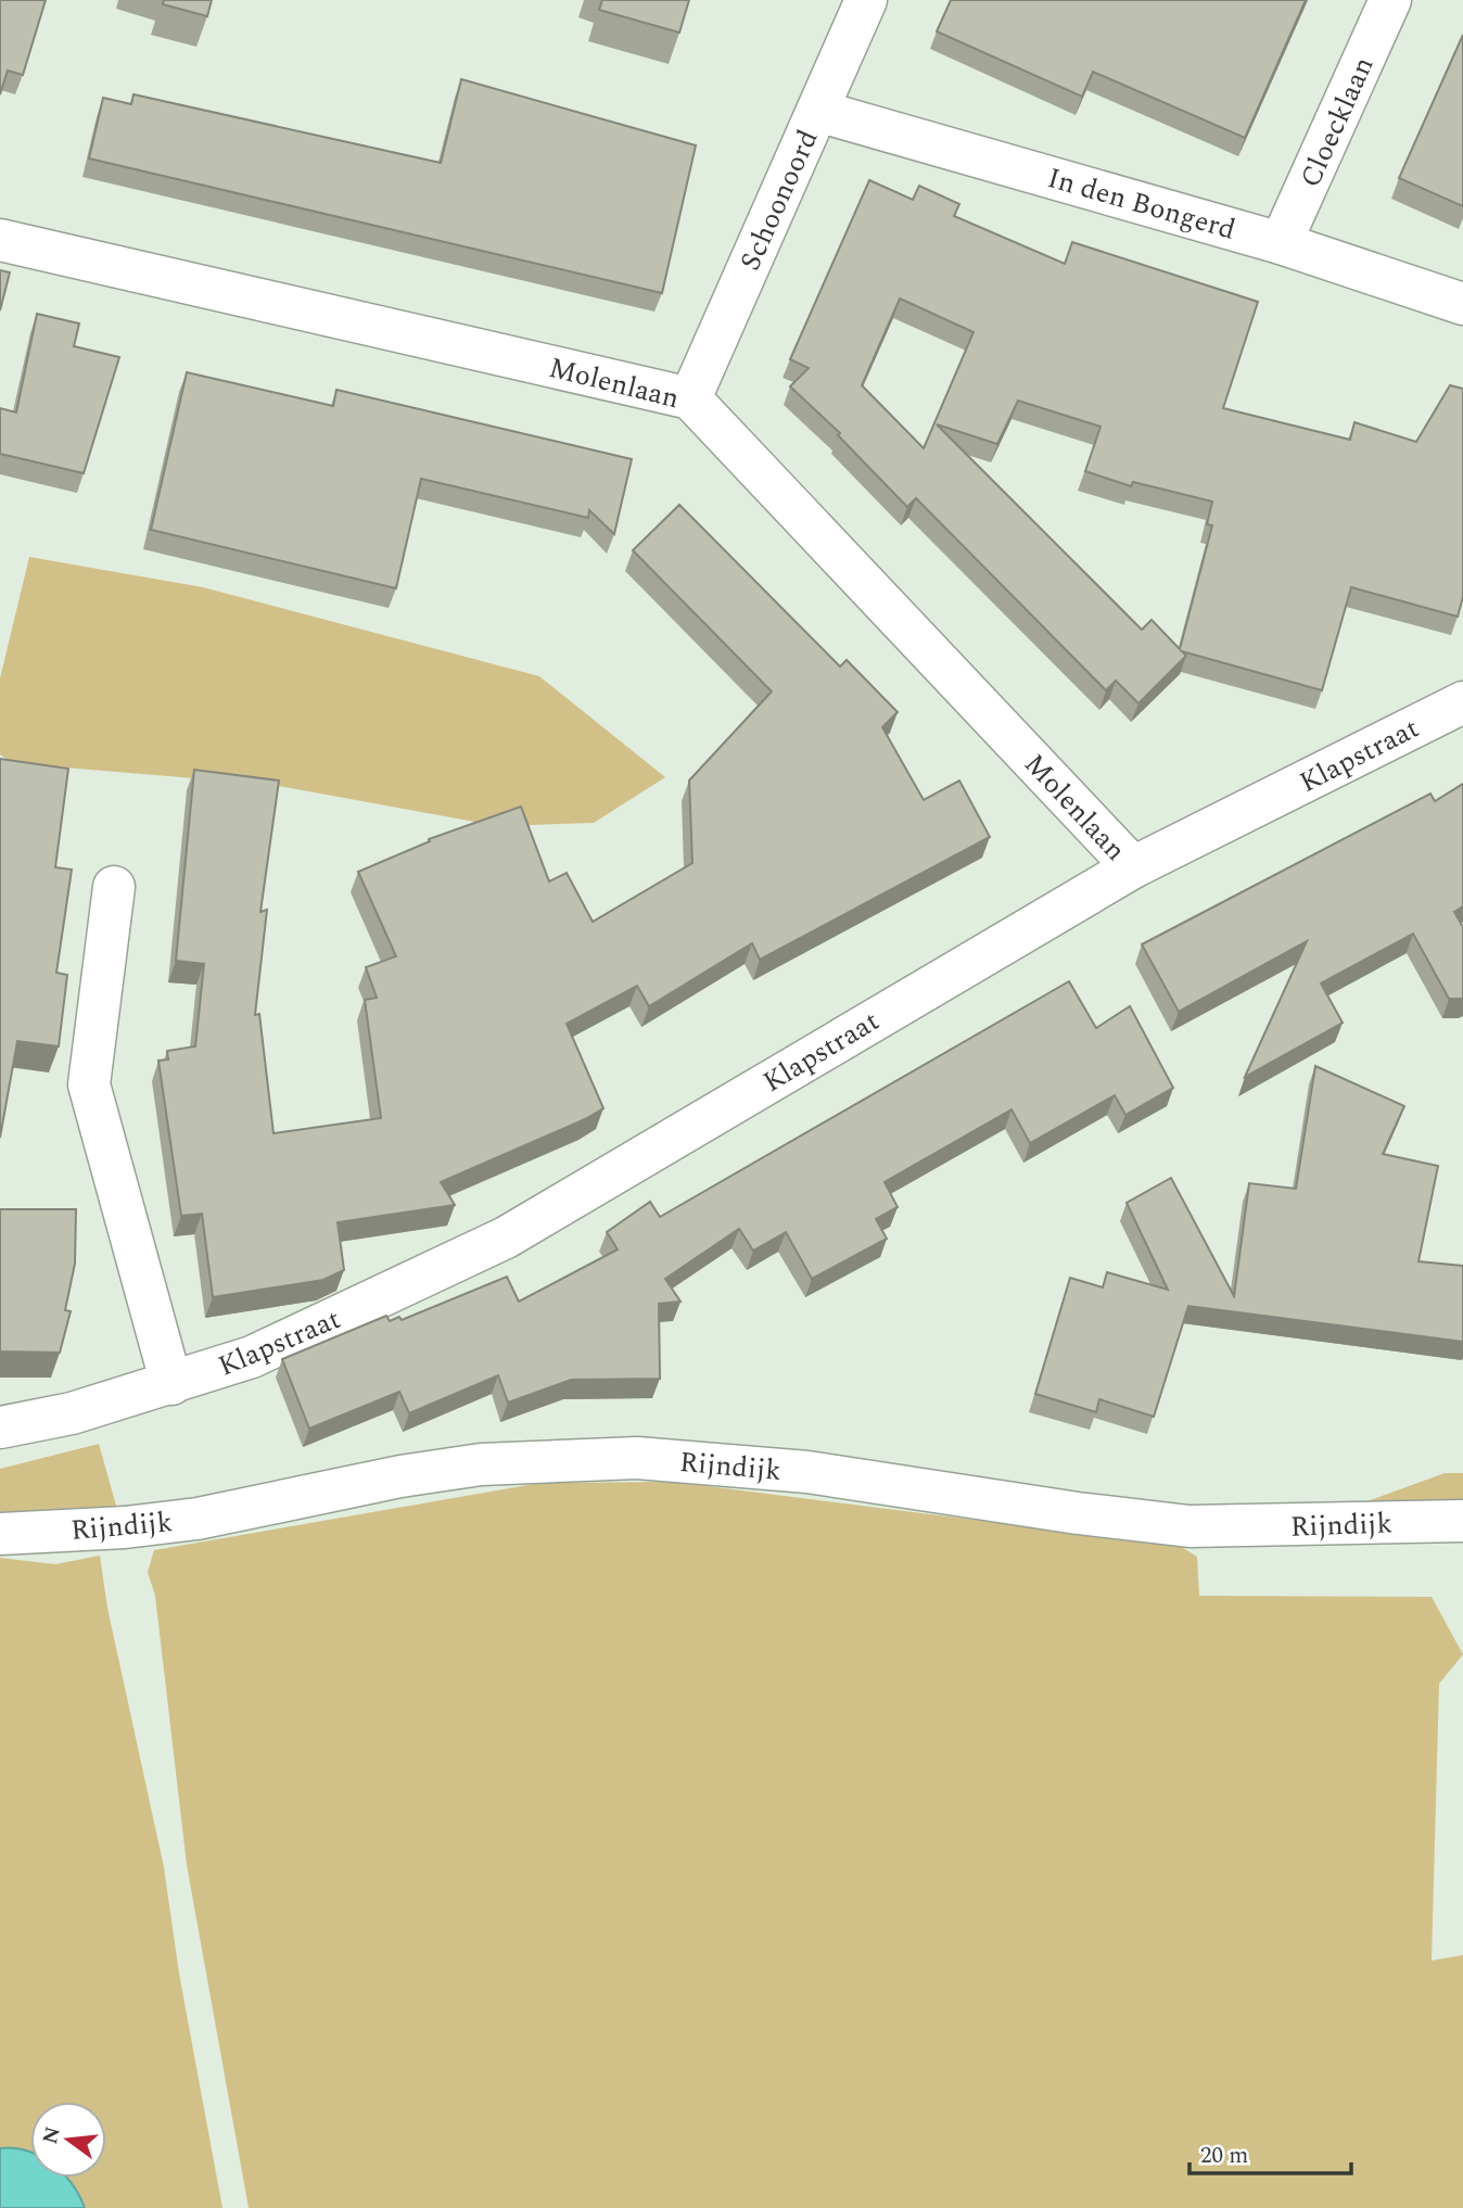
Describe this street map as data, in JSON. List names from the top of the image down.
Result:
{
  "streets": {
    "street": [
      "Cloecklaan",
      "Schoonoord",
      "In den Bongerd",
      "Molenlaan",
      "Klapstraat",
      "Rijndijk"
    ]
  },
  "crossings": [
    ["Cloecklaan", "In den Bongerd"],
    ["Schoonoord", "In den Bongerd"],
    ["Schoonoord", "Molenlaan"],
    ["Molenlaan", "Klapstraat"]
  ],
  "scale_bar": "20 m",
  "north": "left"
}
